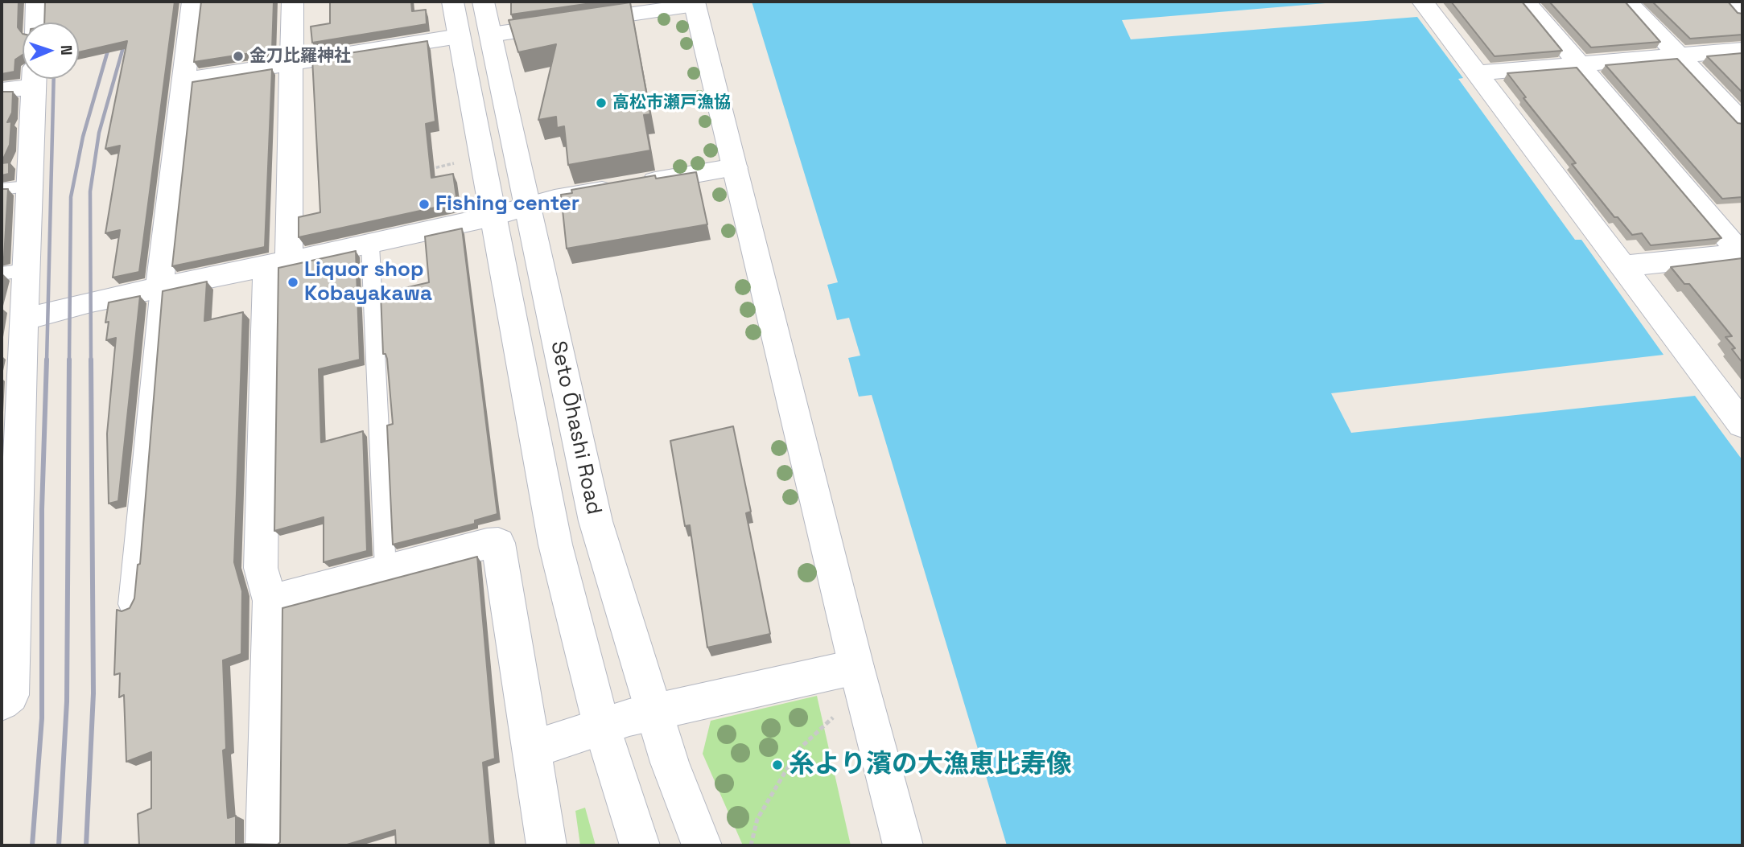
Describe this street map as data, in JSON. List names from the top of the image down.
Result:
{
  "streets": {
    "street": ["Seto Ōhashi Road"]
  },
  "places": [
    "金刀比羅神社",
    "高松市瀬戸漁協",
    "Fishing center",
    "Liquor shop Kobayakawa",
    "糸より濱の大漁恵比寿像"
  ],
  "north": "right"
}
